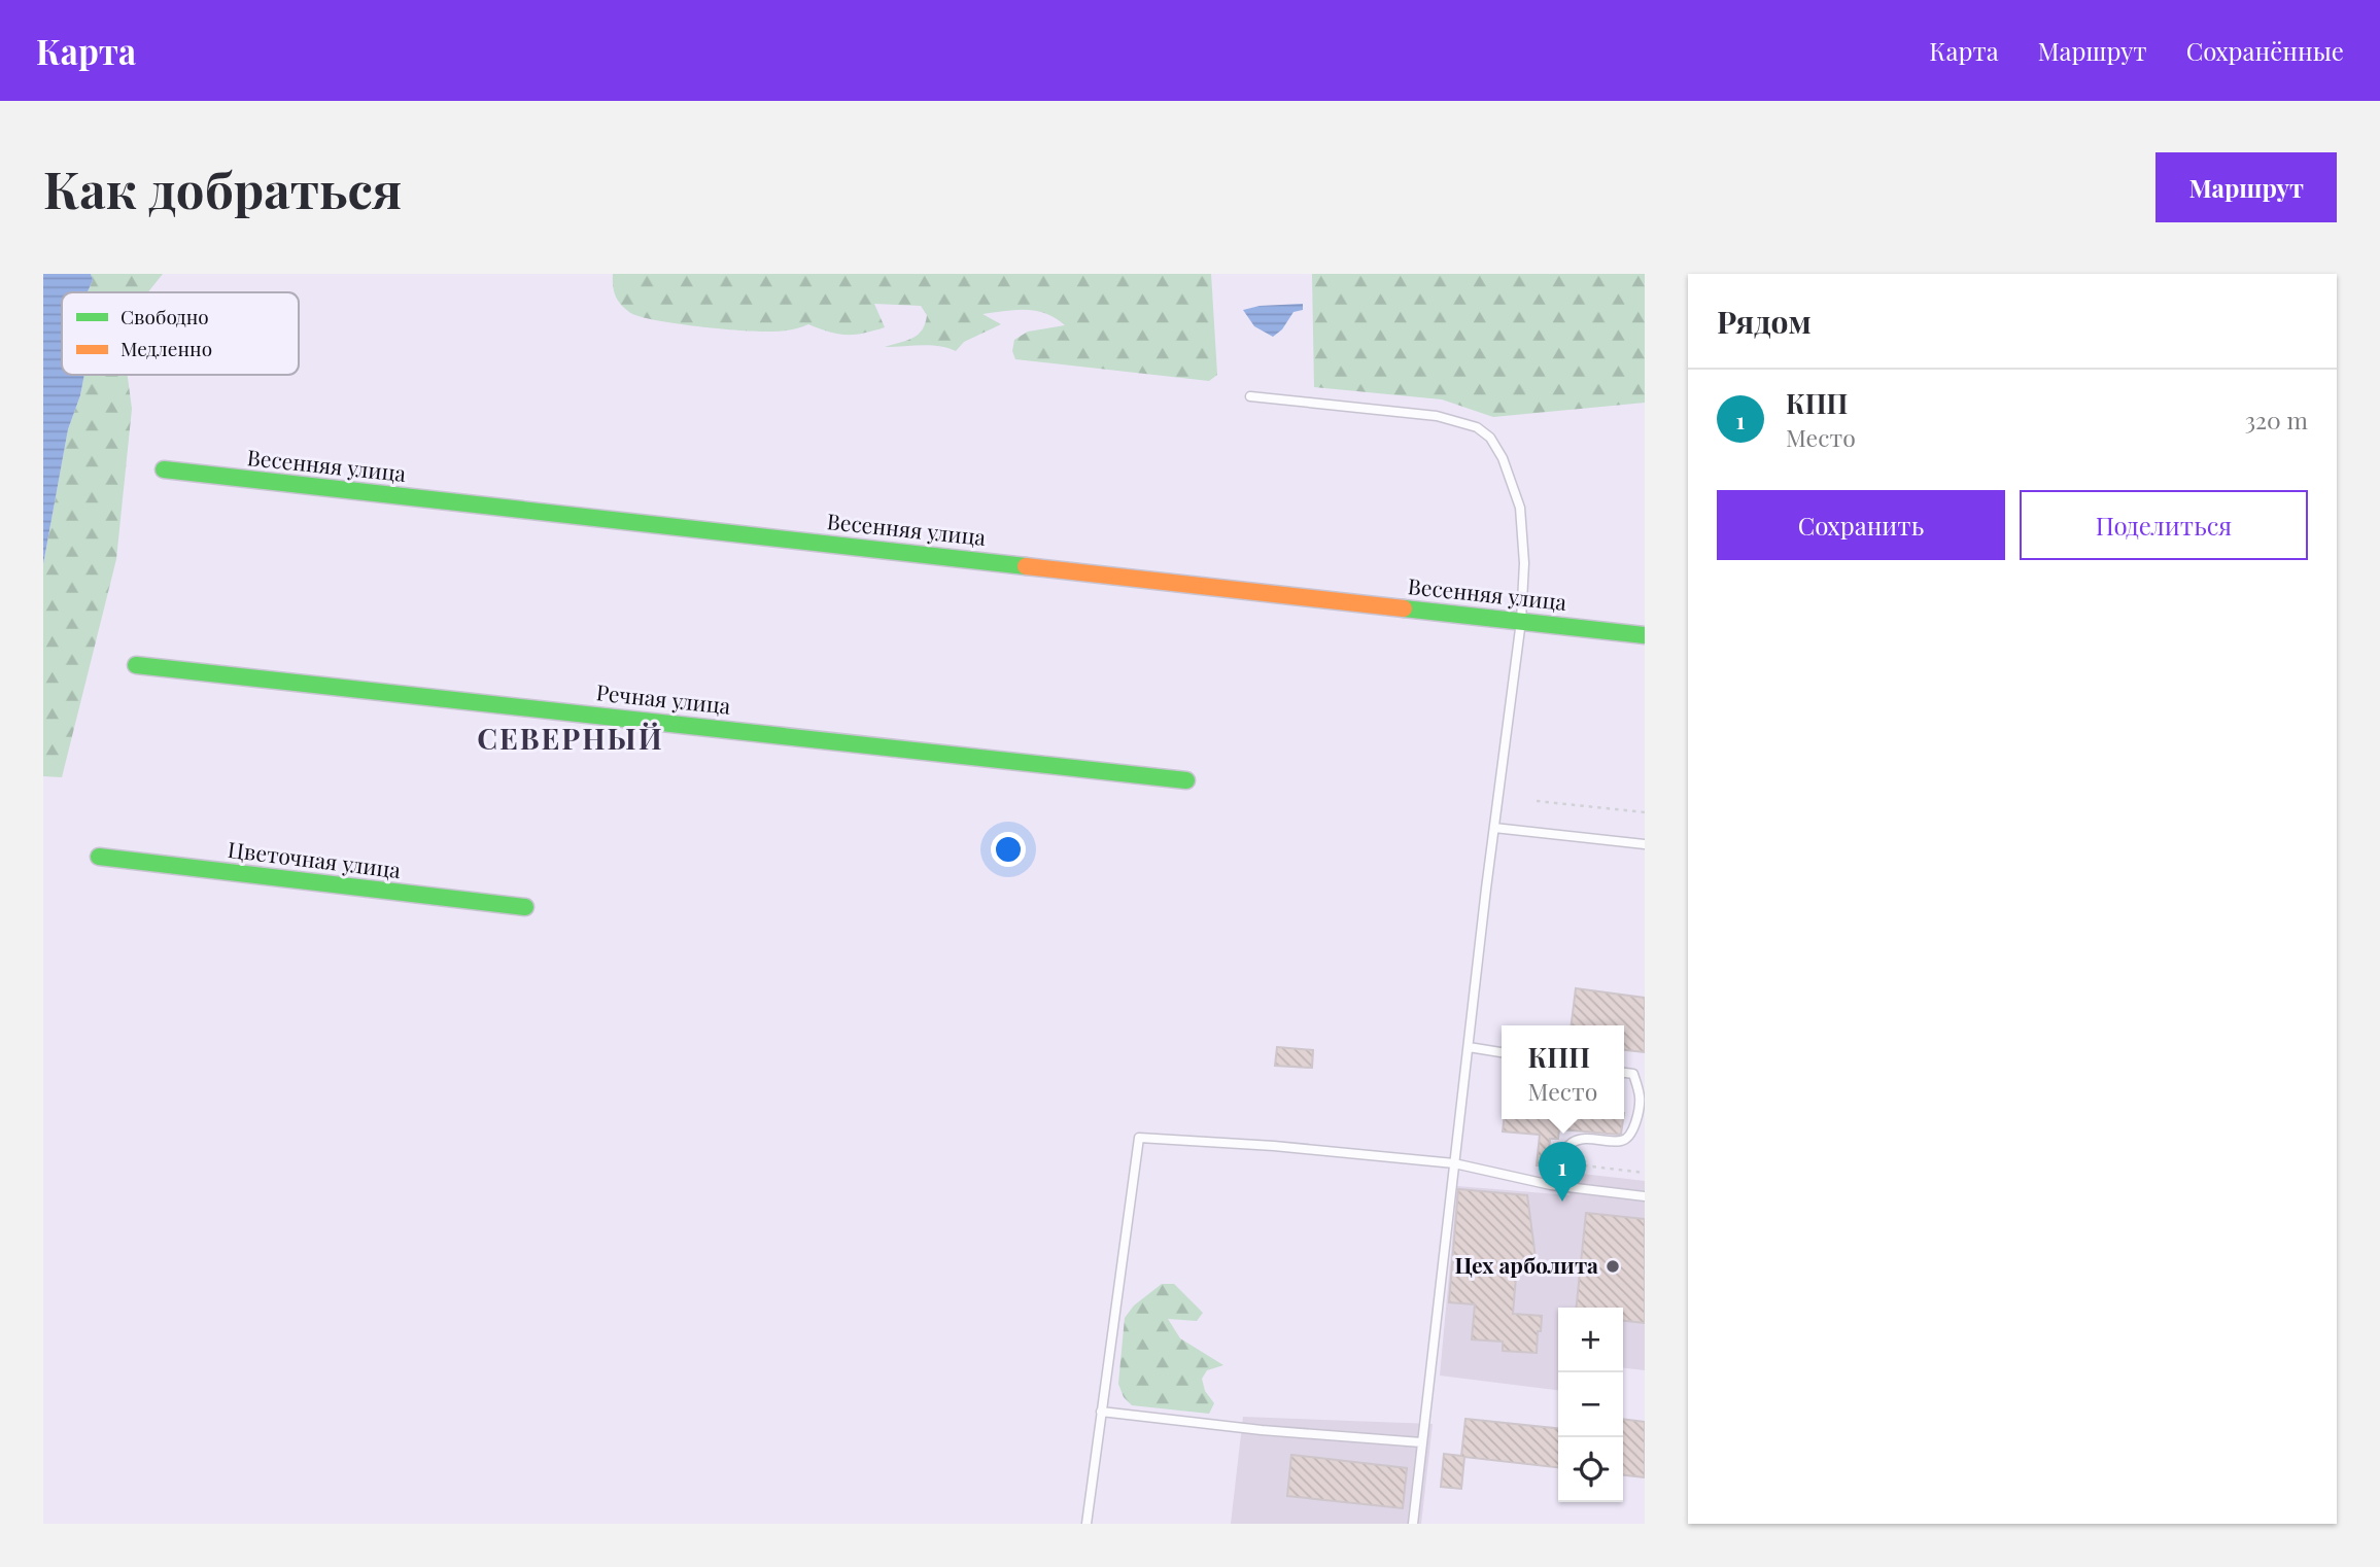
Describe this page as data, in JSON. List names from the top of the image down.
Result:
{
  "streets": {
    "street": ["Весенняя улица", "Речная улица", "Цветочная улица"]
  },
  "districts": ["СЕВЕРНЫЙ"],
  "places": ["Цех арболита"],
  "legend": ["Свободно", "Медленно"],
  "page": {
    "header": "Карта",
    "nav": ["Карта", "Маршрут", "Сохранённые"],
    "buttons": [
      "Маршрут",
      ["Сохранить", "Поделиться"]
    ],
    "title": "Как добраться",
    "heading": "Рядом",
    "list": [
      {
        "mark": "1",
        "name": "КПП",
        "note": "Место",
        "value": "320 m"
      }
    ],
    "popup": ["КПП", "Место"],
    "pins": "1",
    "map_buttons": ["+", "−"]
  }
}
